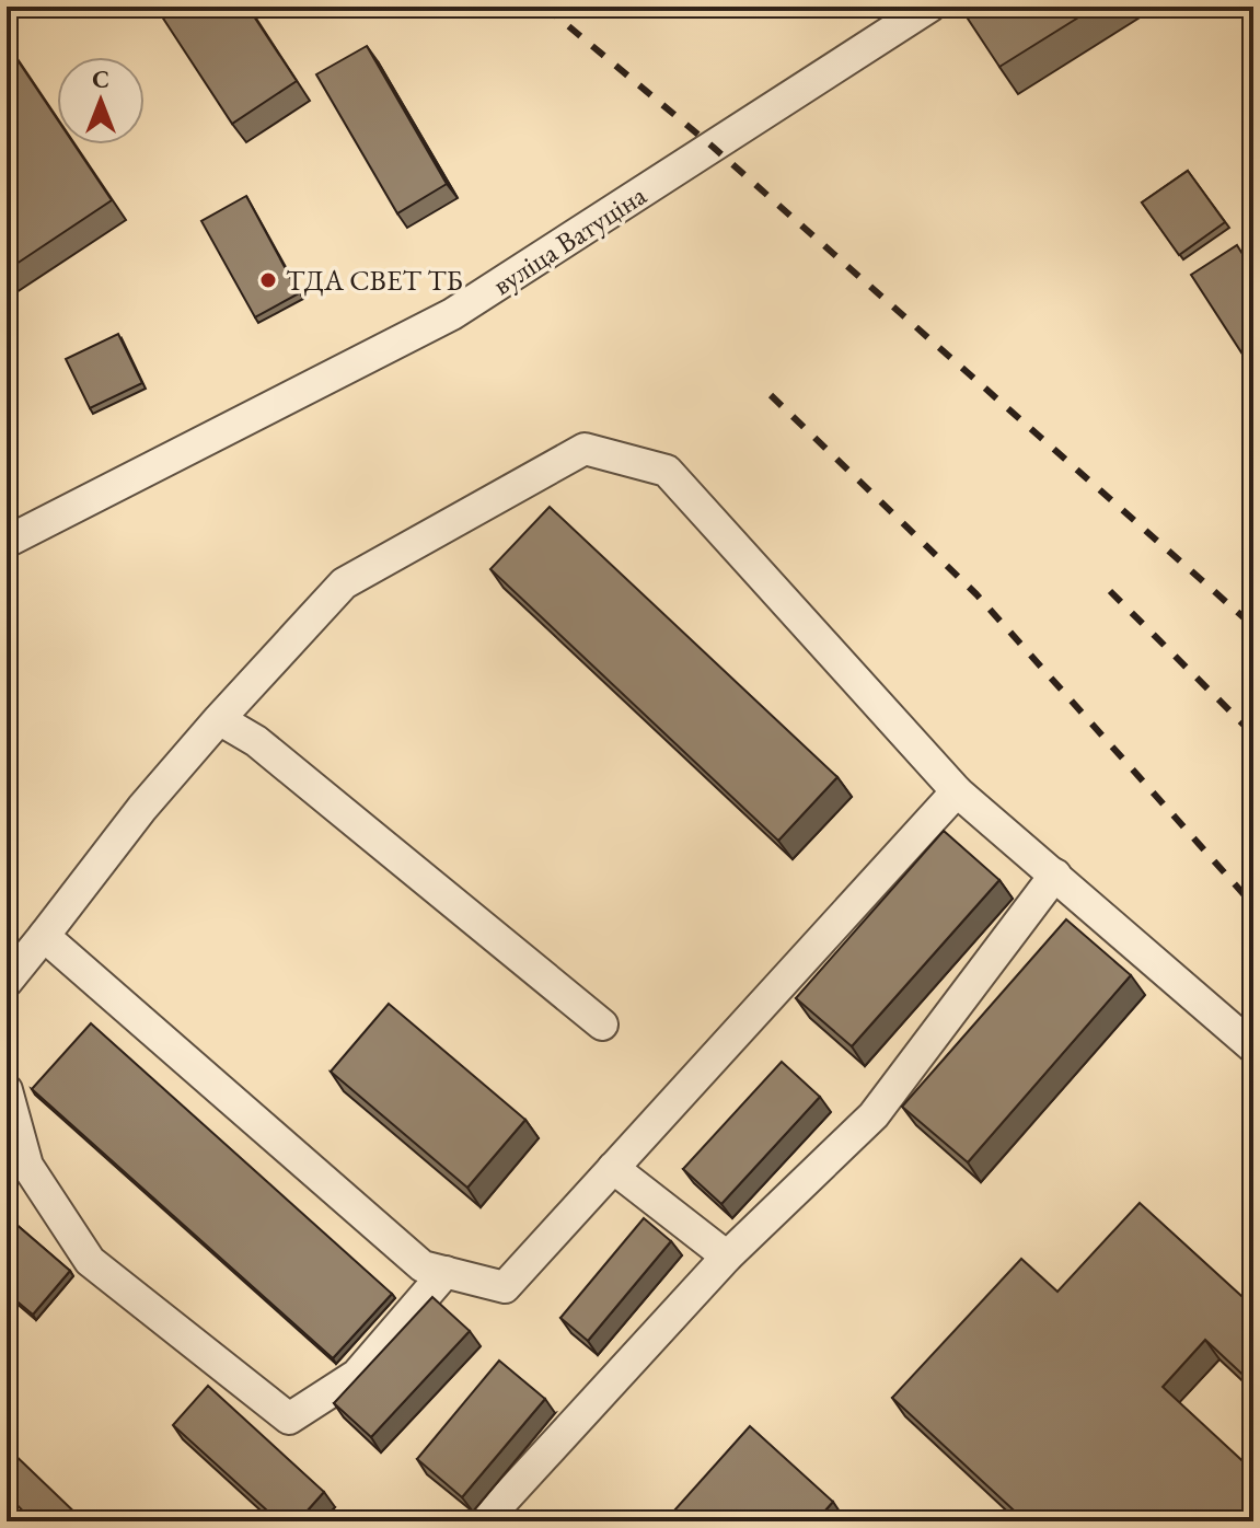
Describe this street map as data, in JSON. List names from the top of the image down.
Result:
{
  "streets": {
    "street": ["вуліца Ватуціна"]
  },
  "places": ["ТДА СВЕТ ТБ"],
  "north": "top"
}
